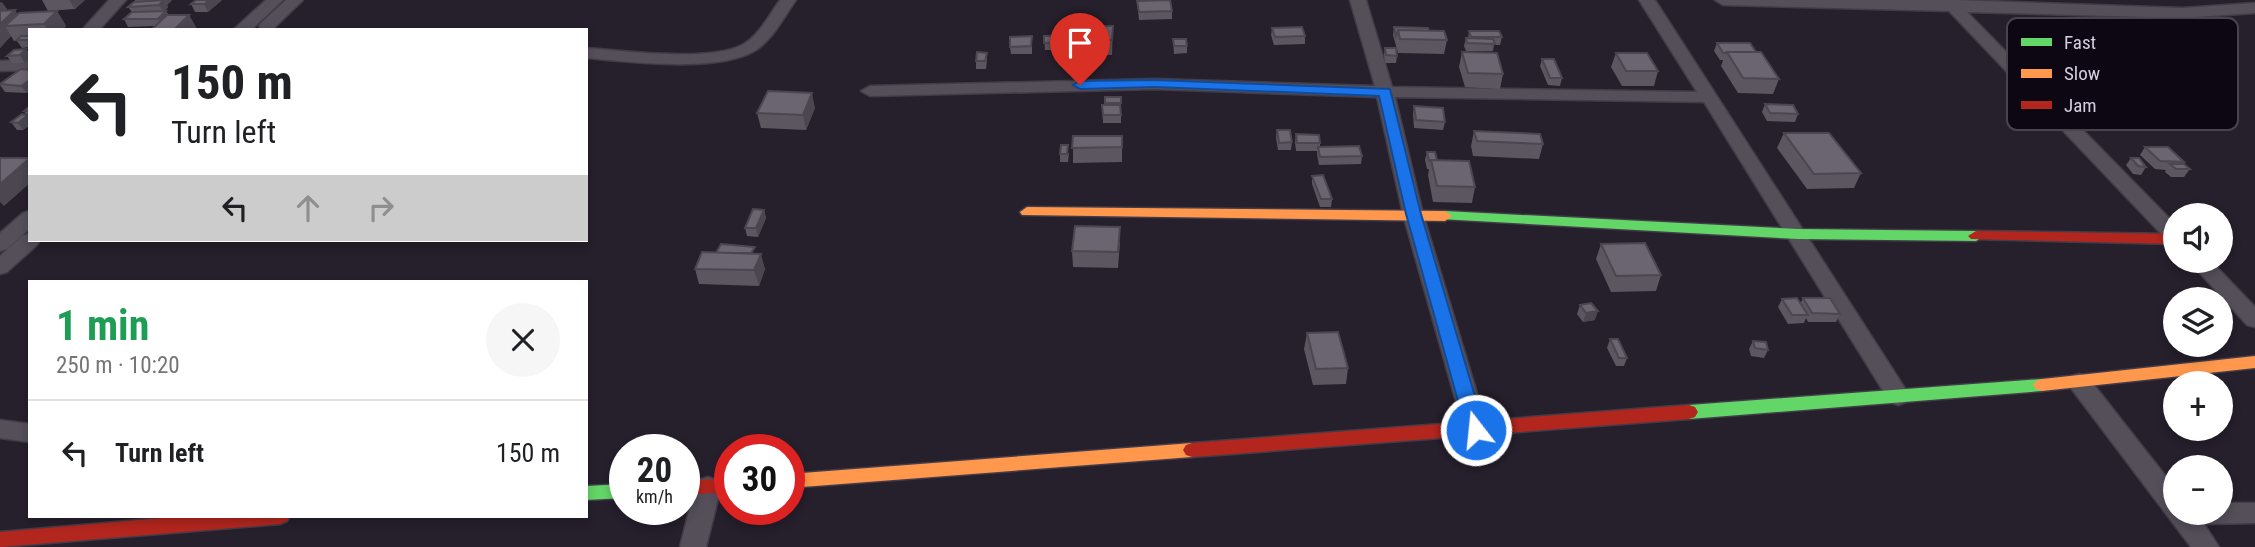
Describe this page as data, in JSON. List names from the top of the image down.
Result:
{
  "legend": ["Fast", "Slow", "Jam"],
  "page": {
    "turn": ["150 m", "Turn left"],
    "map_buttons": ["+", "−"],
    "heading": ["1 min", "250 m · 10:20"],
    "list": [
      {
        "name": "Turn left",
        "value": "150 m"
      }
    ],
    "speed": "20 km/h",
    "limit": "30"
  }
}
